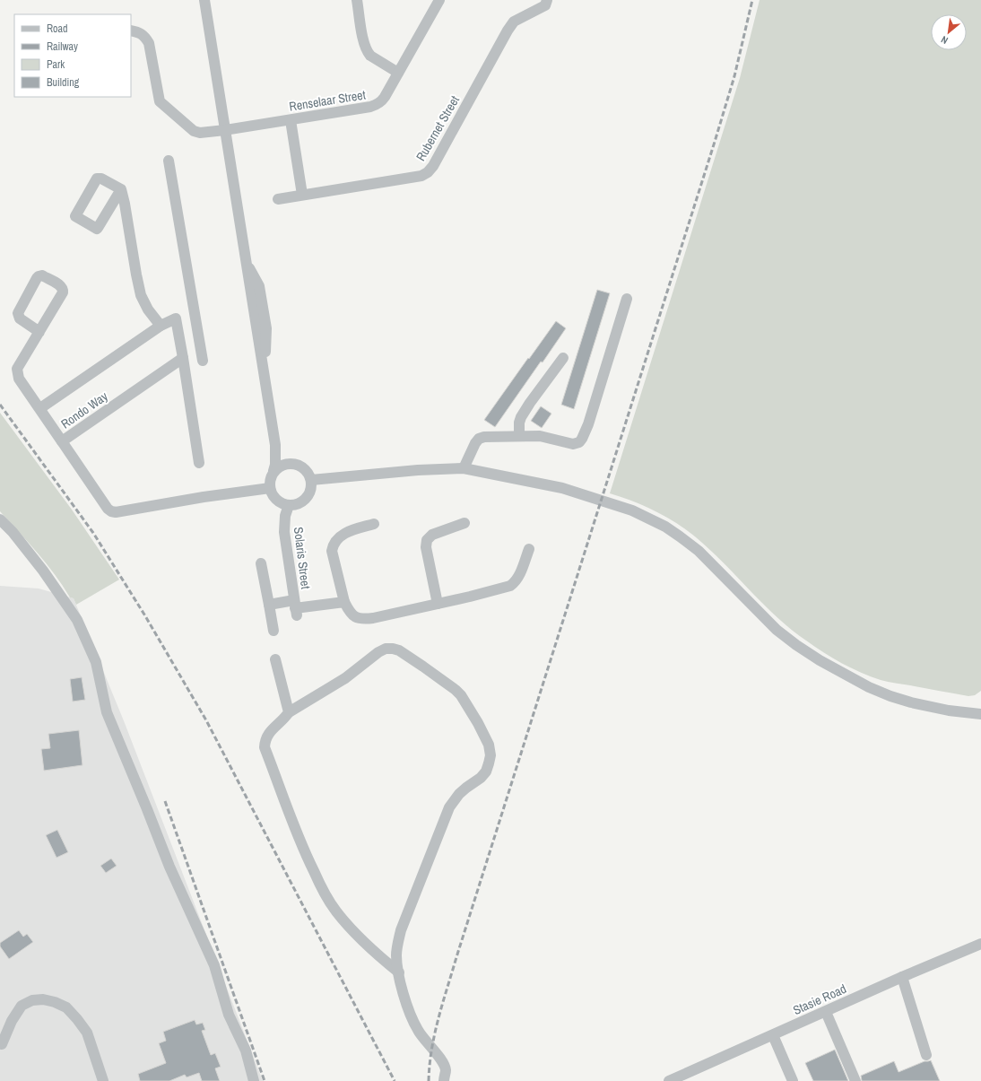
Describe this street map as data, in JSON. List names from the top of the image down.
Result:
{
  "streets": {
    "street": [
      "Renselaar Street",
      "Rubernet Street",
      "Rondo Way",
      "Solaris Street",
      "Stasie Road"
    ]
  },
  "crossings": [
    ["Rondo Way", "Solaris Street"]
  ],
  "legend": [
    "Road",
    "Railway",
    "Park",
    "Building"
  ],
  "north": "bottom left"
}
